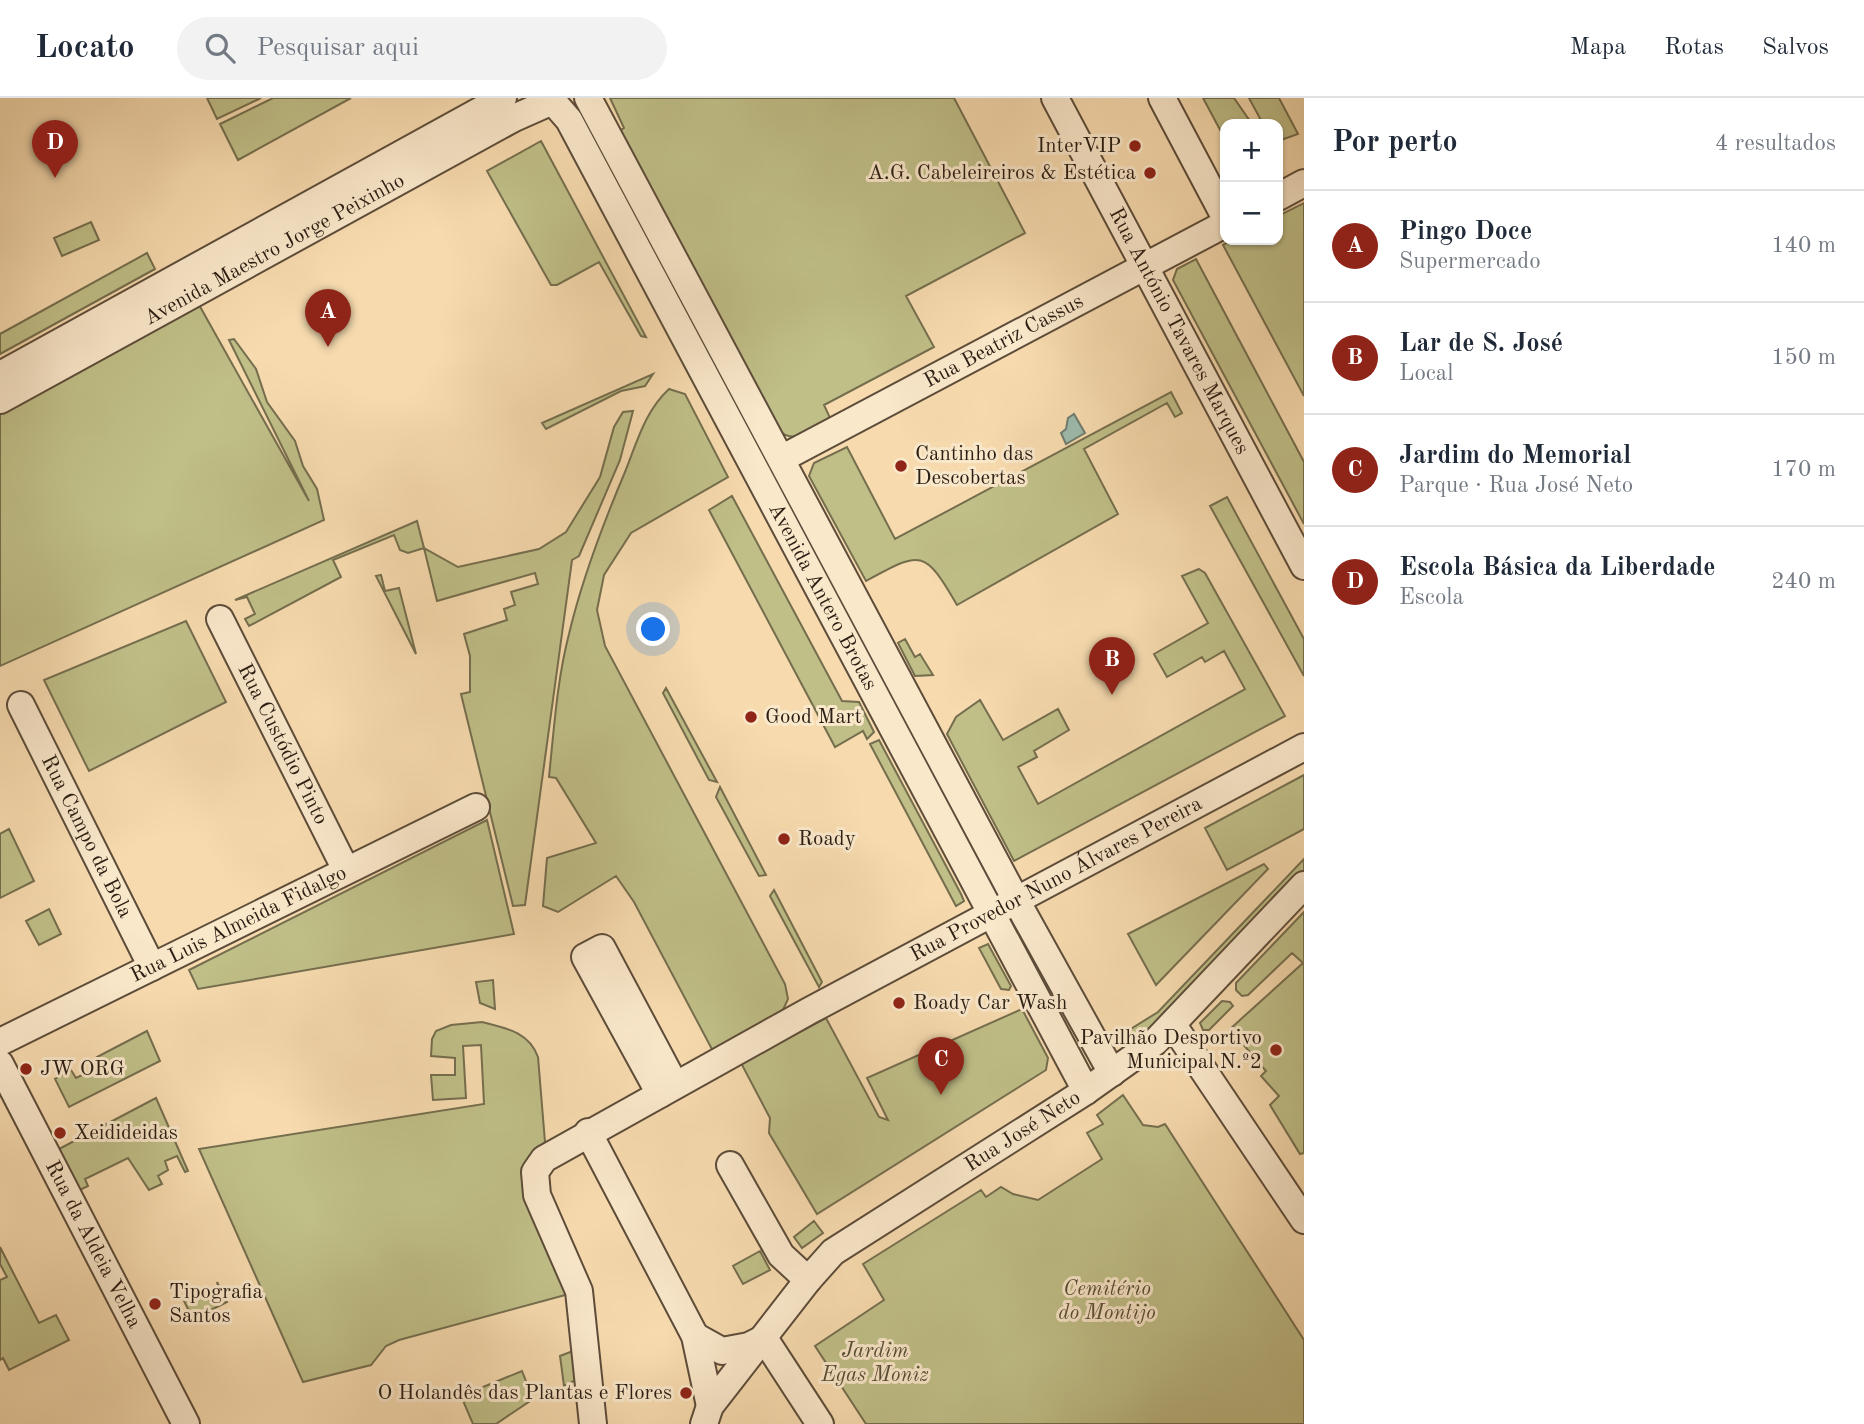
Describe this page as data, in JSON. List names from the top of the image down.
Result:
{
  "streets": {
    "street": [
      "Avenida Maestro Jorge Peixinho",
      "Rua António Tavares Marques",
      "Rua Beatriz Cassus",
      "Avenida Antero Brotas",
      "Rua Custódio Pinto",
      "Rua Campo da Bola",
      "Rua Provedor Nuno Álvares Pereira",
      "Rua Luis Almeida Fidalgo",
      "Rua José Neto",
      "Rua da Aldeia Velha"
    ]
  },
  "crossings": [
    ["Avenida Maestro Jorge Peixinho", "Avenida Antero Brotas"],
    ["Rua António Tavares Marques", "Rua Beatriz Cassus"],
    ["Rua Beatriz Cassus", "Avenida Antero Brotas"],
    ["Avenida Antero Brotas", "Rua Provedor Nuno Álvares Pereira"],
    ["Avenida Antero Brotas", "Rua José Neto"],
    ["Rua Custódio Pinto", "Rua Luis Almeida Fidalgo"],
    ["Rua Campo da Bola", "Rua Luis Almeida Fidalgo"]
  ],
  "parks": ["Cemitério do Montijo", "Jardim Egas Moniz"],
  "places": [
    "InterVIP",
    "A.G. Cabeleireiros & Estética",
    "Cantinho das Descobertas",
    "Good Mart",
    "Roady",
    "Roady Car Wash",
    "Pavilhão Desportivo Municipal N.º2",
    "JW ORG",
    "Xeidideidas",
    "Tipografia Santos",
    "O Holandês das Plantas e Flores"
  ],
  "page": {
    "header": "Locato",
    "search": "Pesquisar aqui",
    "nav": ["Mapa", "Rotas", "Salvos"],
    "heading": ["Por perto", "4 resultados"],
    "map_buttons": ["+", "−"],
    "pins": [
      "D",
      "A",
      "B",
      "C"
    ],
    "list": [
      {
        "mark": "A",
        "name": "Pingo Doce",
        "note": "Supermercado",
        "value": "140 m"
      },
      {
        "mark": "B",
        "name": "Lar de S. José",
        "note": "Local",
        "value": "150 m"
      },
      {
        "mark": "C",
        "name": "Jardim do Memorial",
        "note": "Parque · Rua José Neto",
        "value": "170 m"
      },
      {
        "mark": "D",
        "name": "Escola Básica da Liberdade",
        "note": "Escola",
        "value": "240 m"
      }
    ]
  }
}
